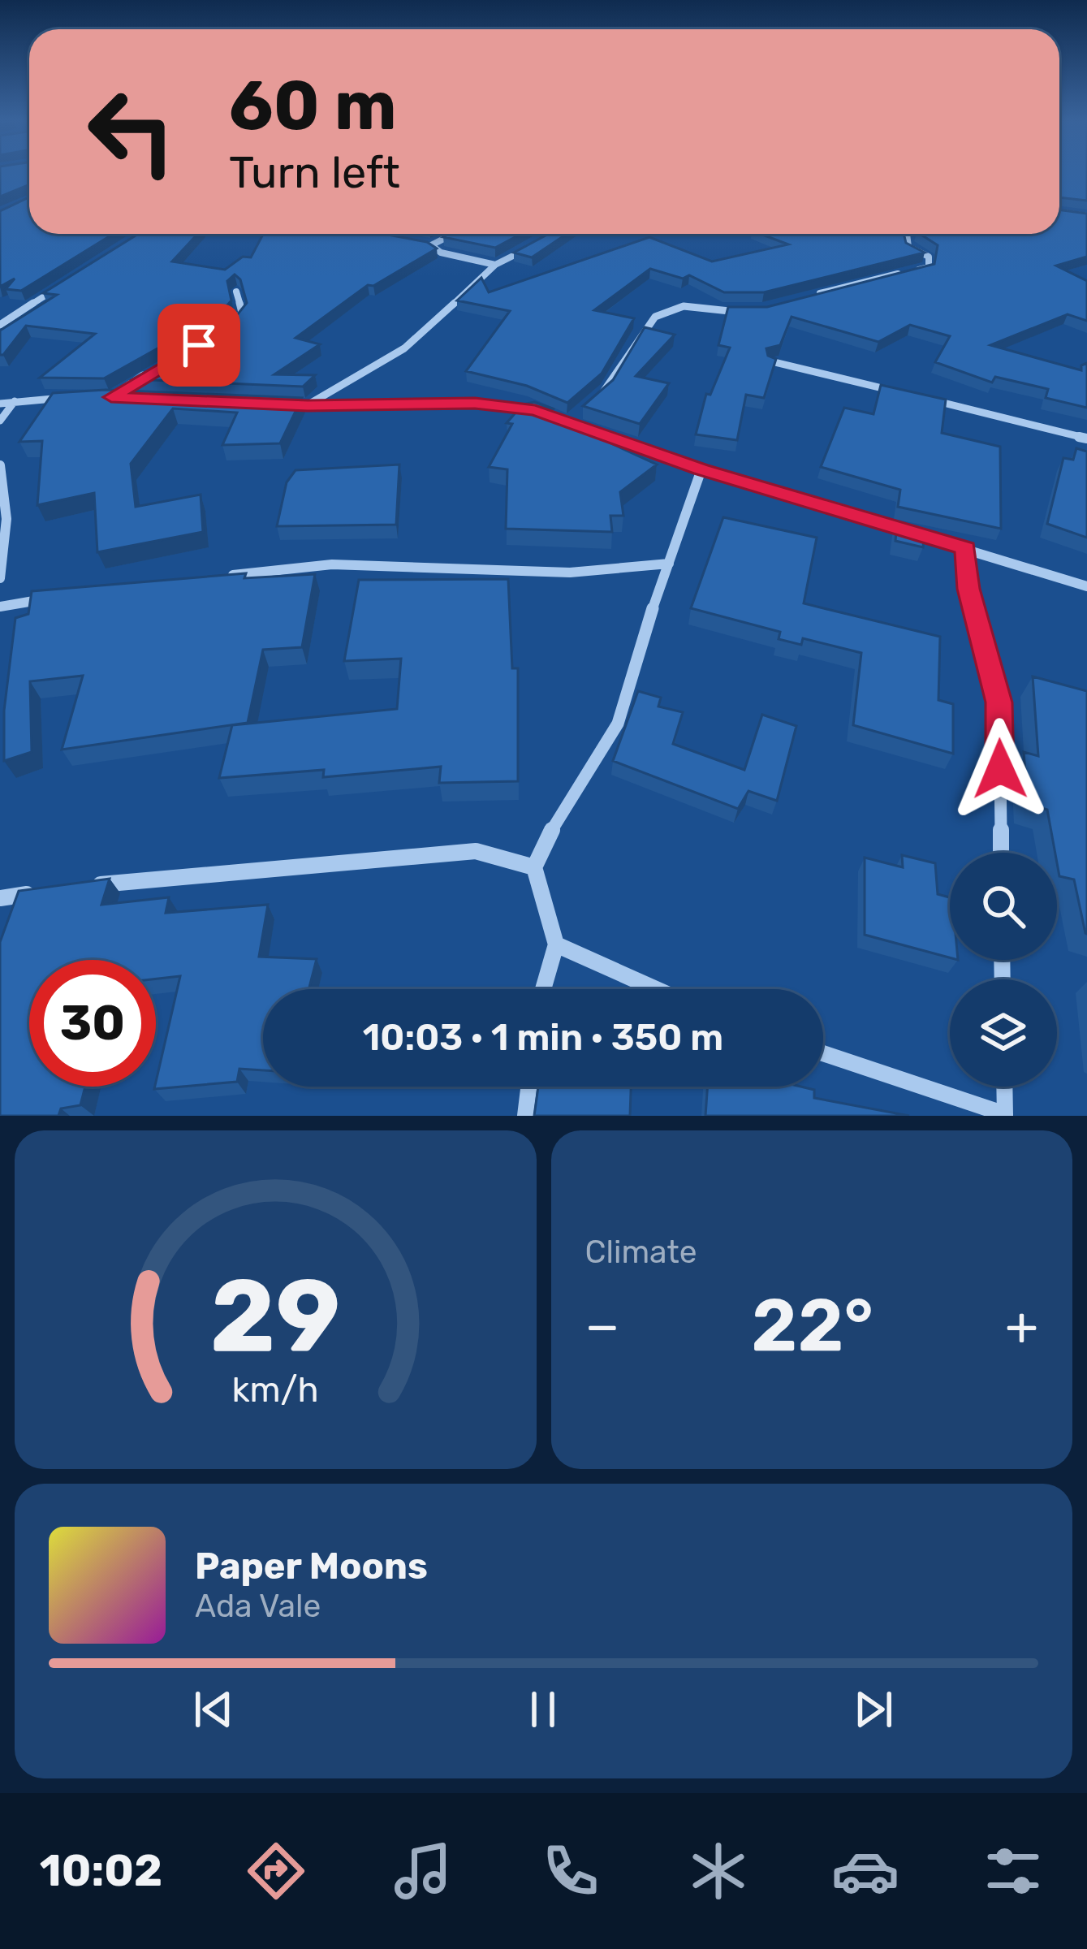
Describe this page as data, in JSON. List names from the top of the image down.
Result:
{
  "page": {
    "turn": ["60 m", "Turn left"],
    "limit": "30",
    "trip": "10:03 · 1 min · 350 m",
    "tile": "Climate",
    "heat": ["−", "22°", "+"],
    "song": ["Paper Moons", "Ada Vale"],
    "tabs": "10:02",
    "gauge": ["29", "km/h"]
  }
}
